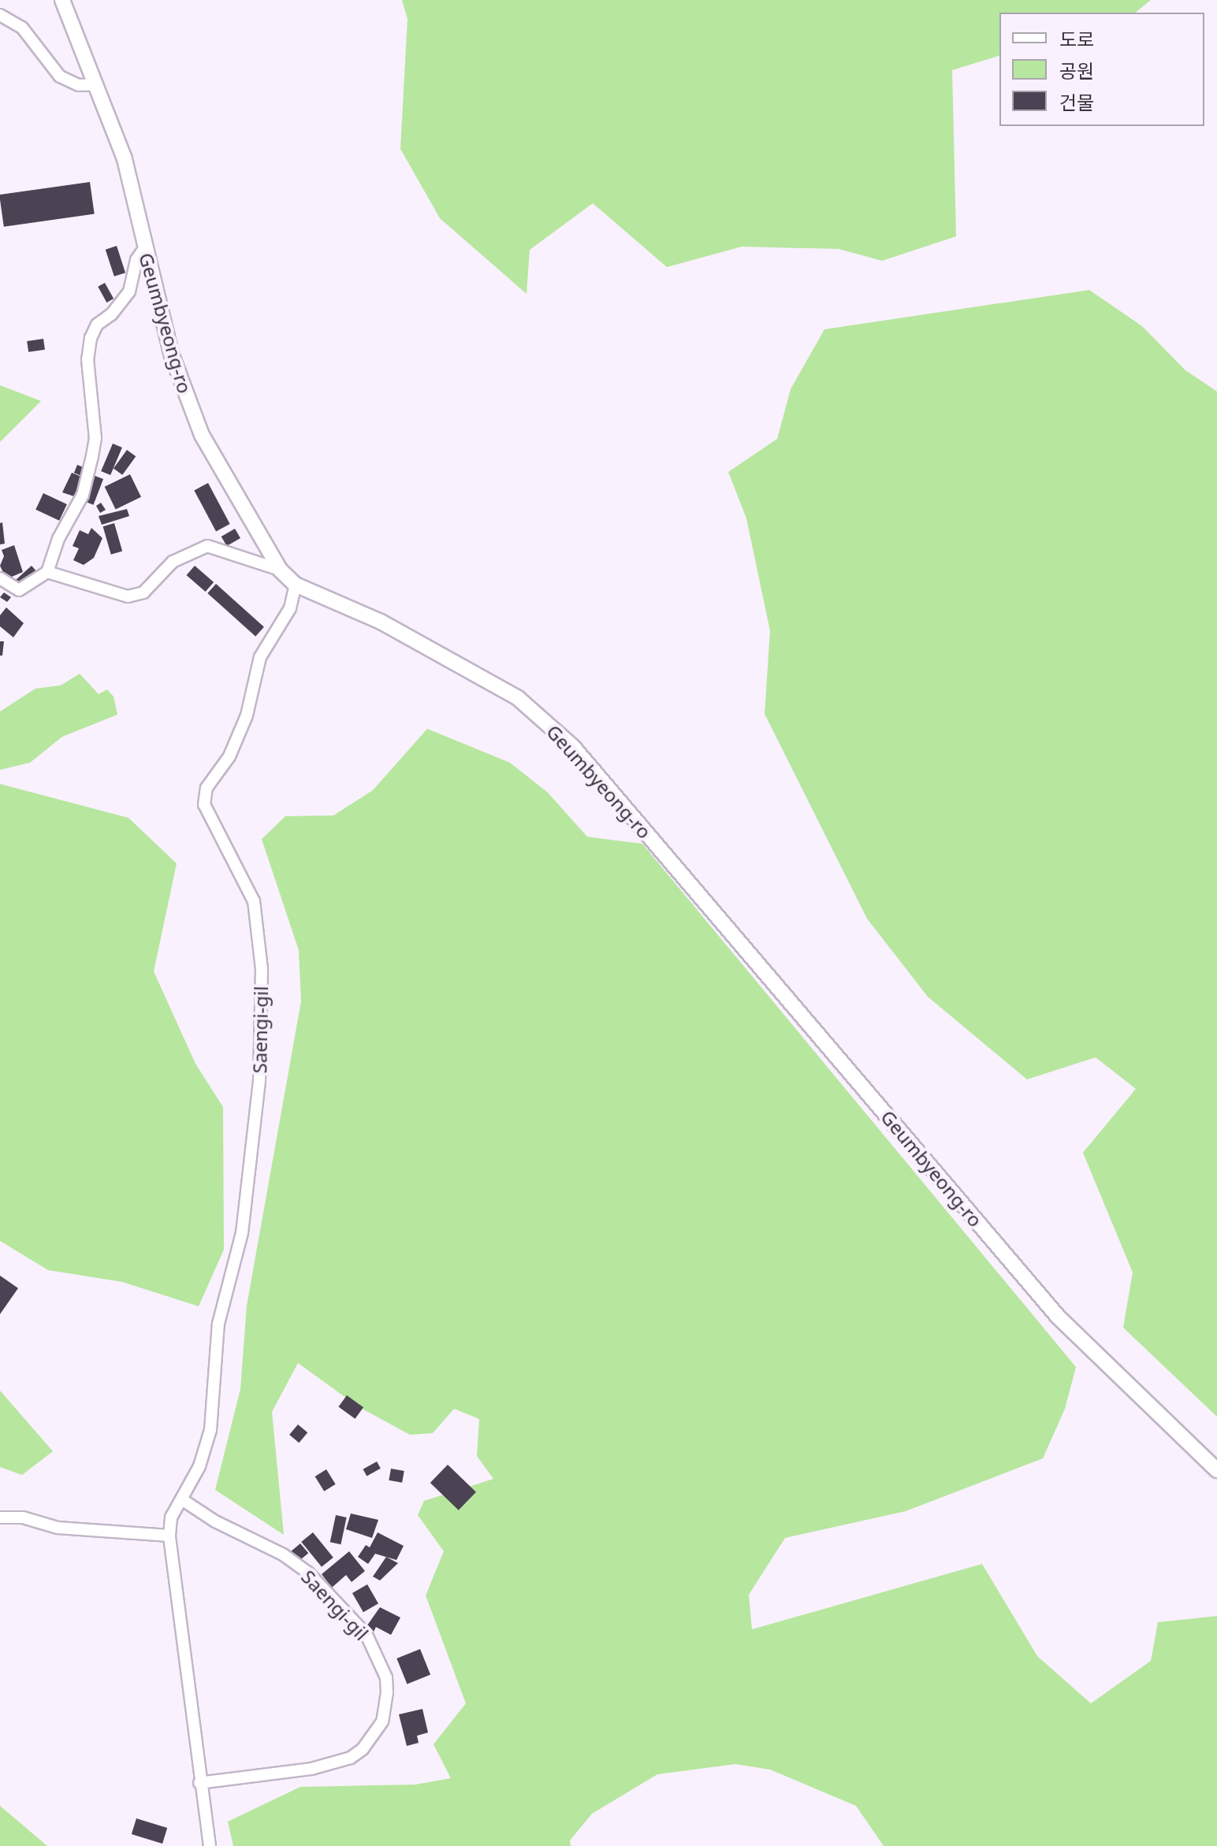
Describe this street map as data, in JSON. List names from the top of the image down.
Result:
{
  "streets": {
    "street": ["Geumbyeong-ro", "Saengi-gil"]
  },
  "crossings": [
    ["Geumbyeong-ro", "Saengi-gil"]
  ],
  "legend": ["도로", "공원", "건물"]
}
